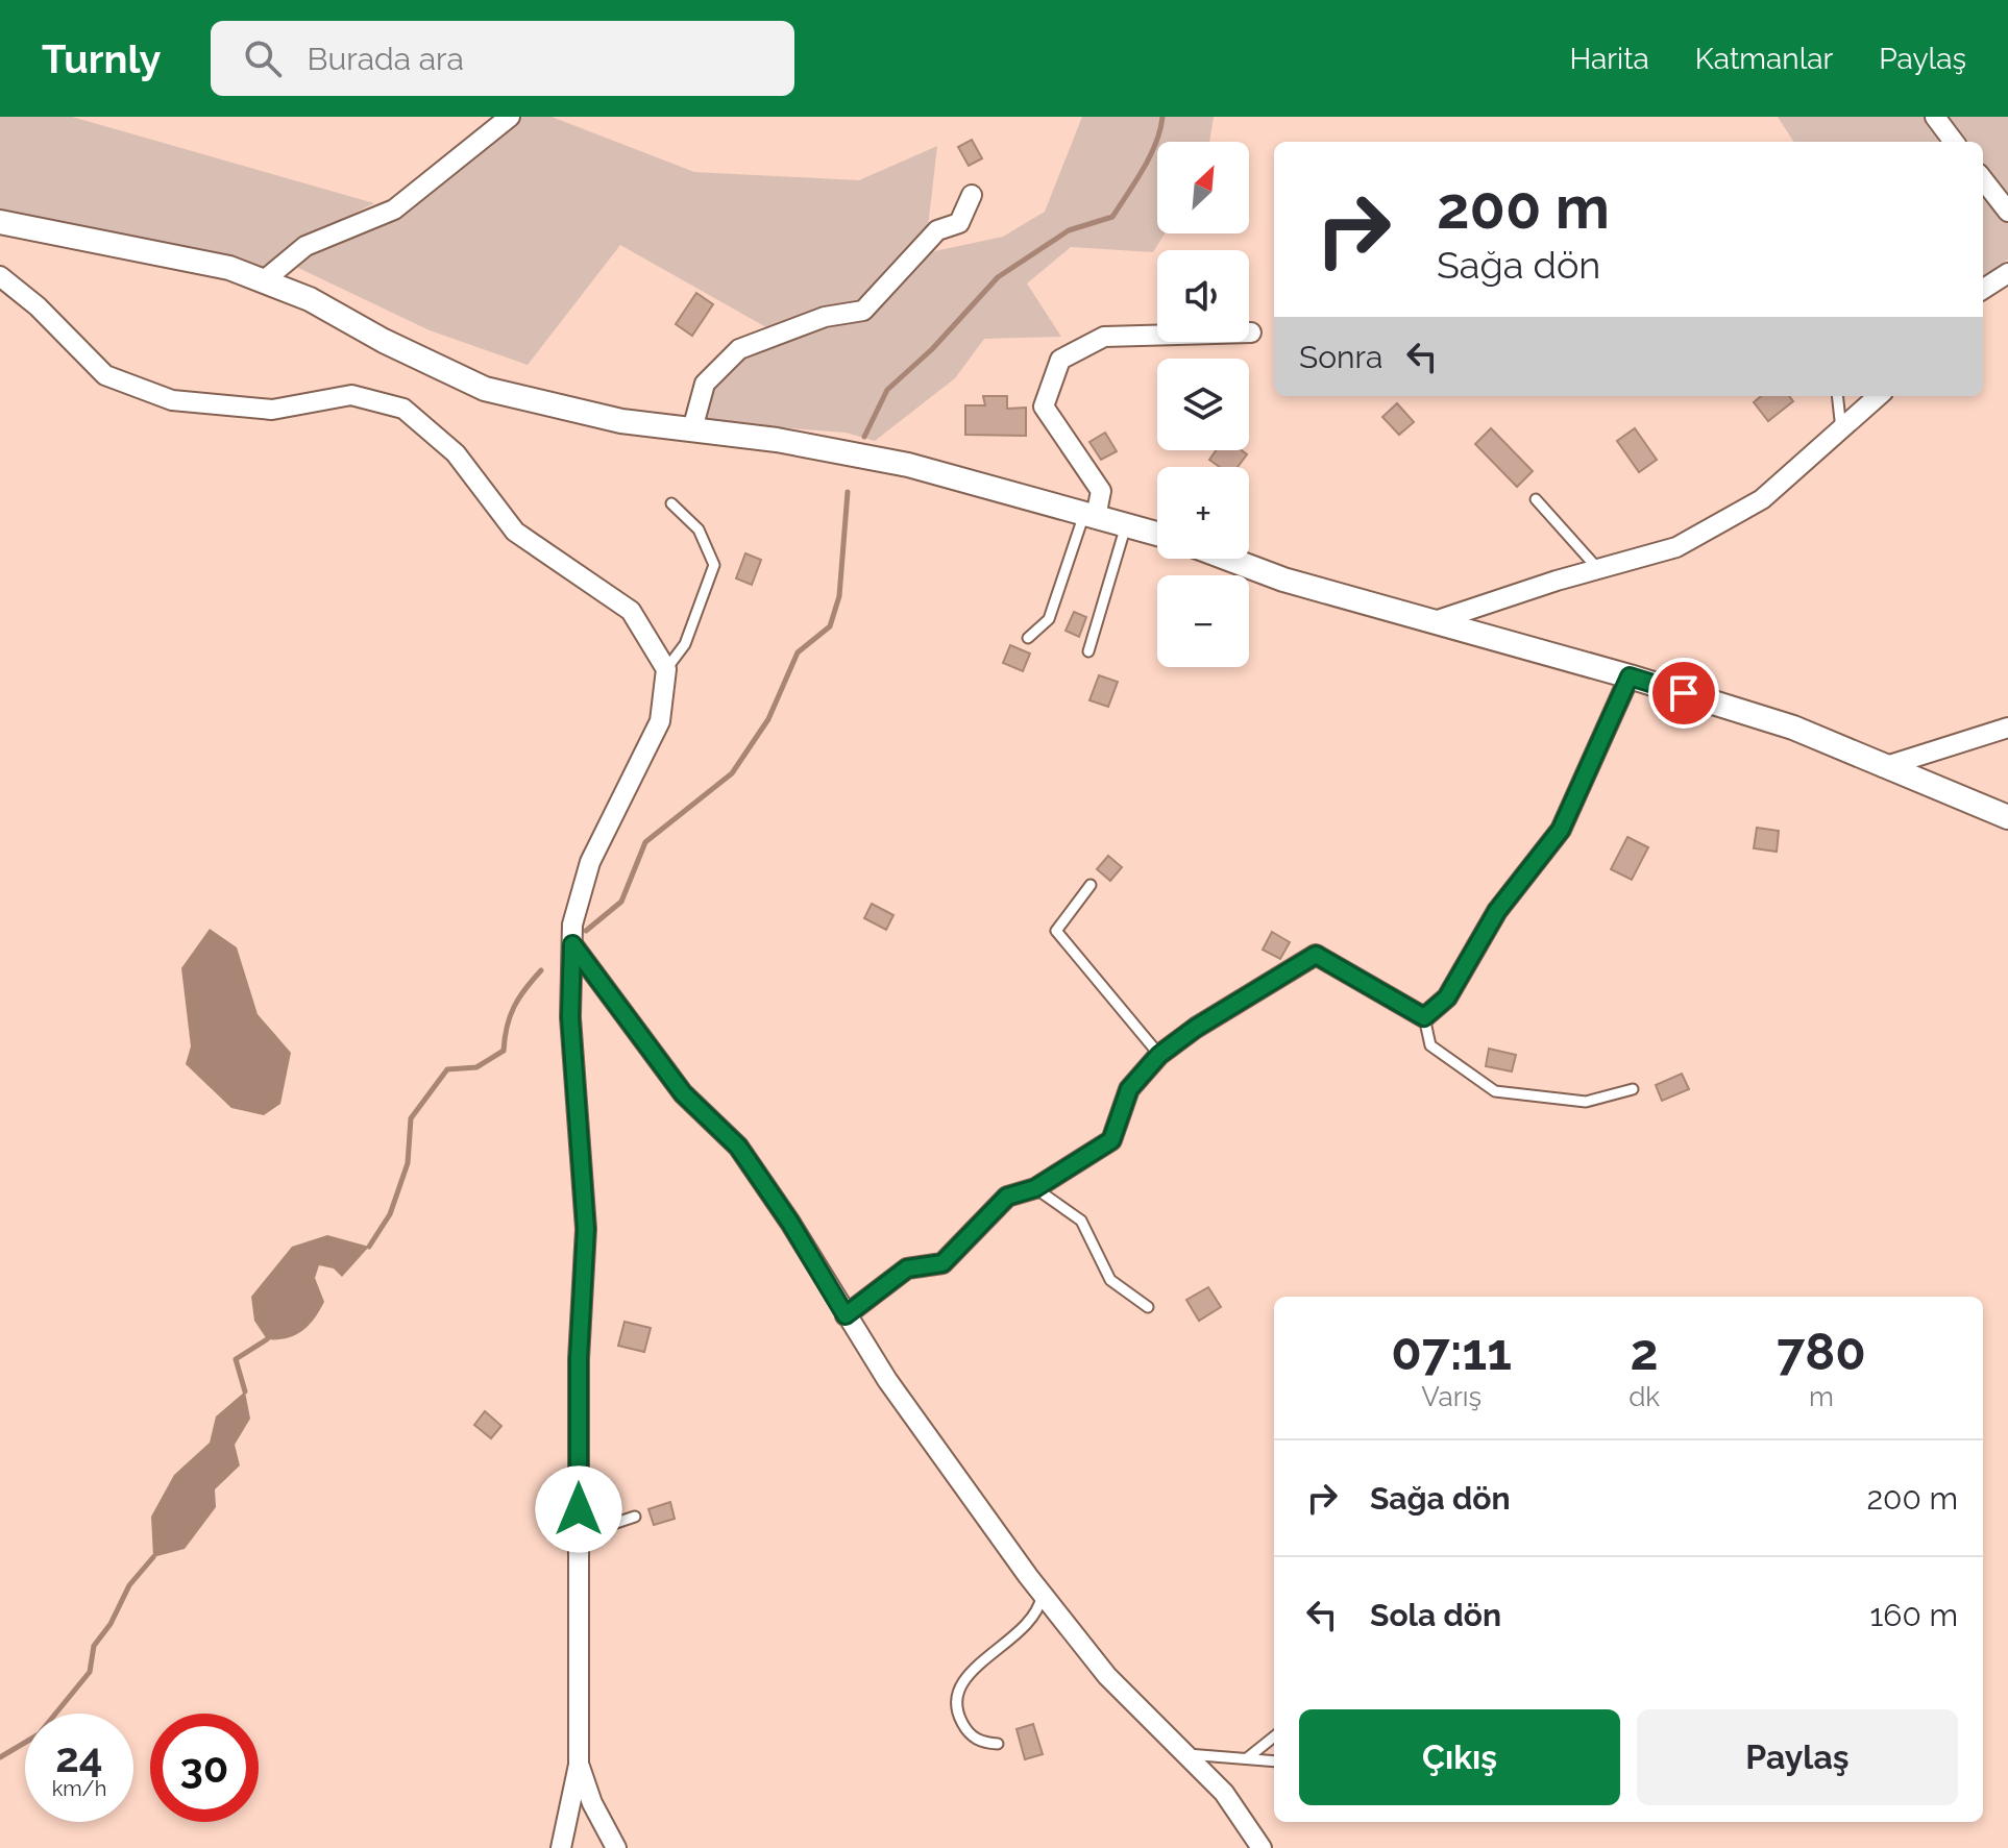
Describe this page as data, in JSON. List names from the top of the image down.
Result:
{
  "north": "top right",
  "page": {
    "header": "Turnly",
    "search": "Burada ara",
    "nav": ["Harita", "Katmanlar", "Paylaş"],
    "map_buttons": ["+", "−"],
    "turn": ["200 m", "Sağa dön"],
    "then": "Sonra",
    "eta": [
      "07:11",
      "Varış",
      "2",
      "dk",
      "780",
      "m"
    ],
    "list": [
      {
        "name": "Sağa dön",
        "value": "200 m"
      },
      {
        "name": "Sola dön",
        "value": "160 m"
      }
    ],
    "buttons": ["Çıkış", "Paylaş"],
    "speed": "24 km/h",
    "limit": "30"
  }
}
